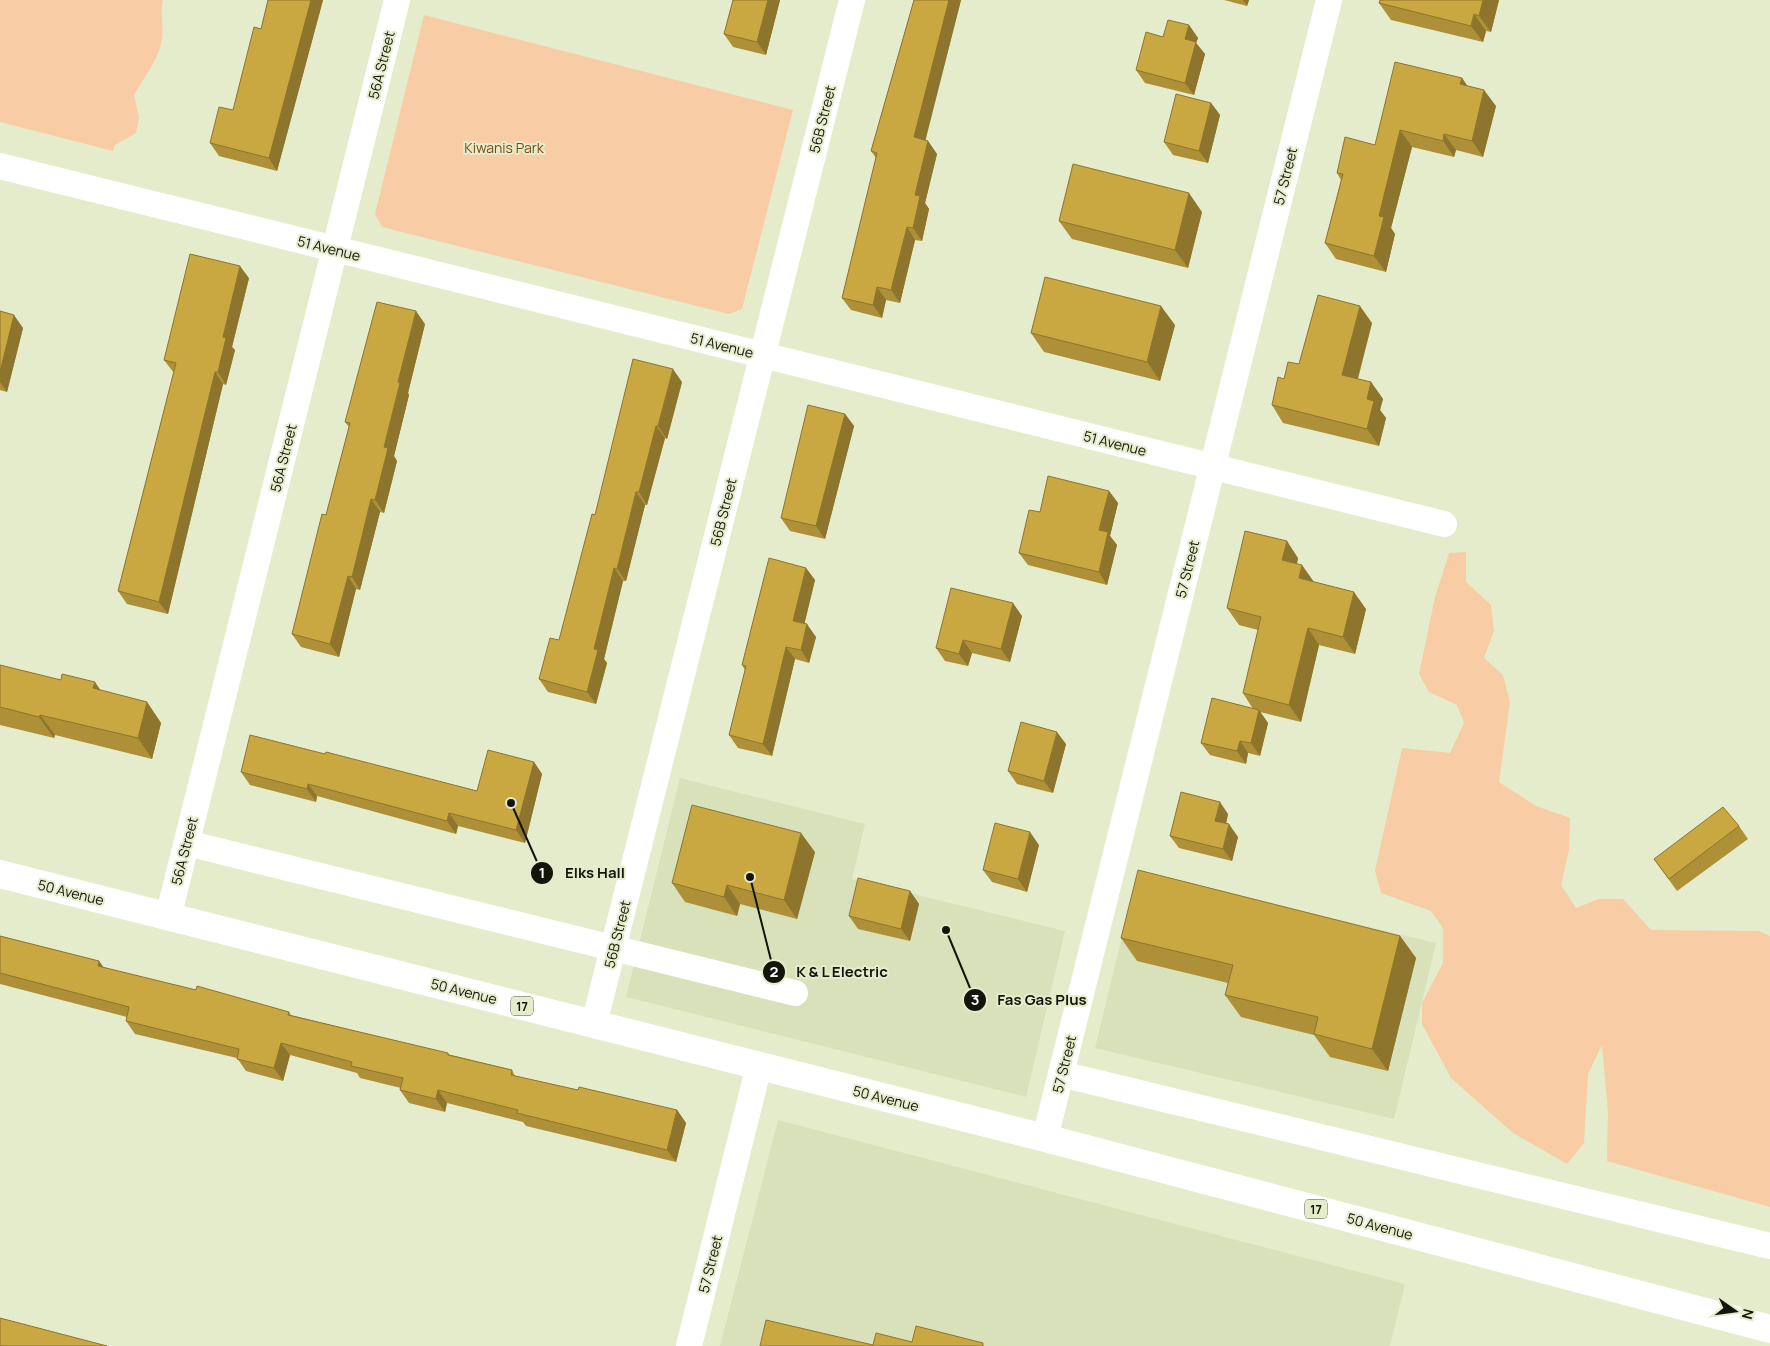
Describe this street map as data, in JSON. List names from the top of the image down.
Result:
{
  "streets": {
    "main road": ["50 Avenue", "17"],
    "street": [
      "56A Street",
      "56B Street",
      "57 Street",
      "51 Avenue"
    ]
  },
  "crossings": [
    ["56A Street", "51 Avenue"],
    ["56A Street", "50 Avenue"],
    ["56B Street", "51 Avenue"],
    ["56B Street", "50 Avenue"],
    ["57 Street", "51 Avenue"],
    ["57 Street", "50 Avenue"]
  ],
  "parks": ["Kiwanis Park"],
  "places": ["Elks Hall", "K & L Electric", "Fas Gas Plus"],
  "north": "right"
}
